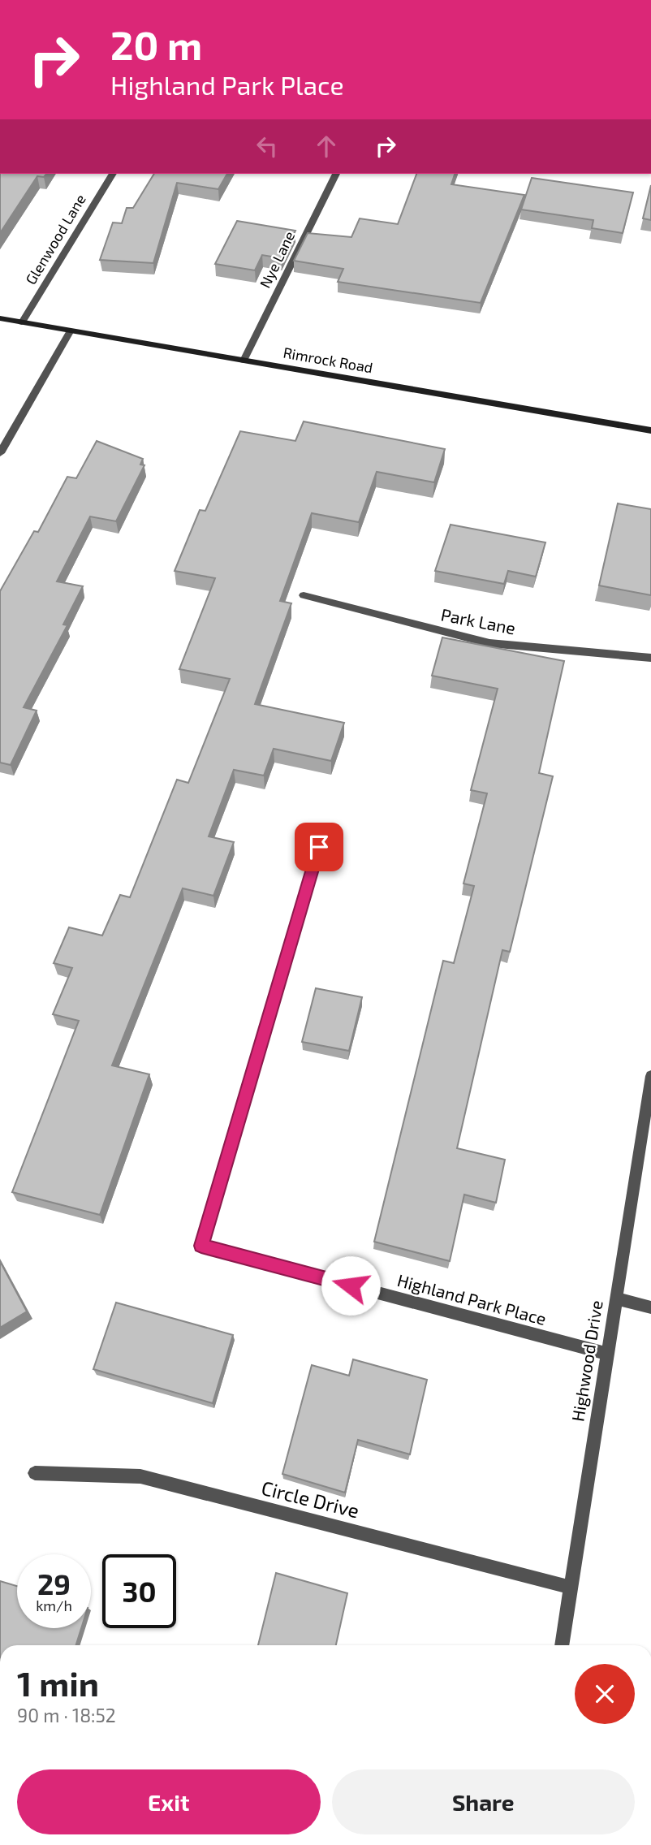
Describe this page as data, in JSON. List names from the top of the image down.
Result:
{
  "streets": {
    "main road": ["Rimrock Road"],
    "street": [
      "Glenwood Lane",
      "Nye Lane",
      "Park Lane",
      "Highland Park Place",
      "Highwood Drive",
      "Circle Drive"
    ]
  },
  "crossings": [
    ["Glenwood Lane", "Rimrock Road"],
    ["Nye Lane", "Rimrock Road"],
    ["Highland Park Place", "Highwood Drive"],
    ["Highwood Drive", "Circle Drive"]
  ],
  "page": {
    "turn": ["20 m", "Highland Park Place"],
    "speed": "29 km/h",
    "limit": "30",
    "heading": ["1 min", "90 m · 18:52"],
    "buttons": ["Exit", "Share"]
  }
}
